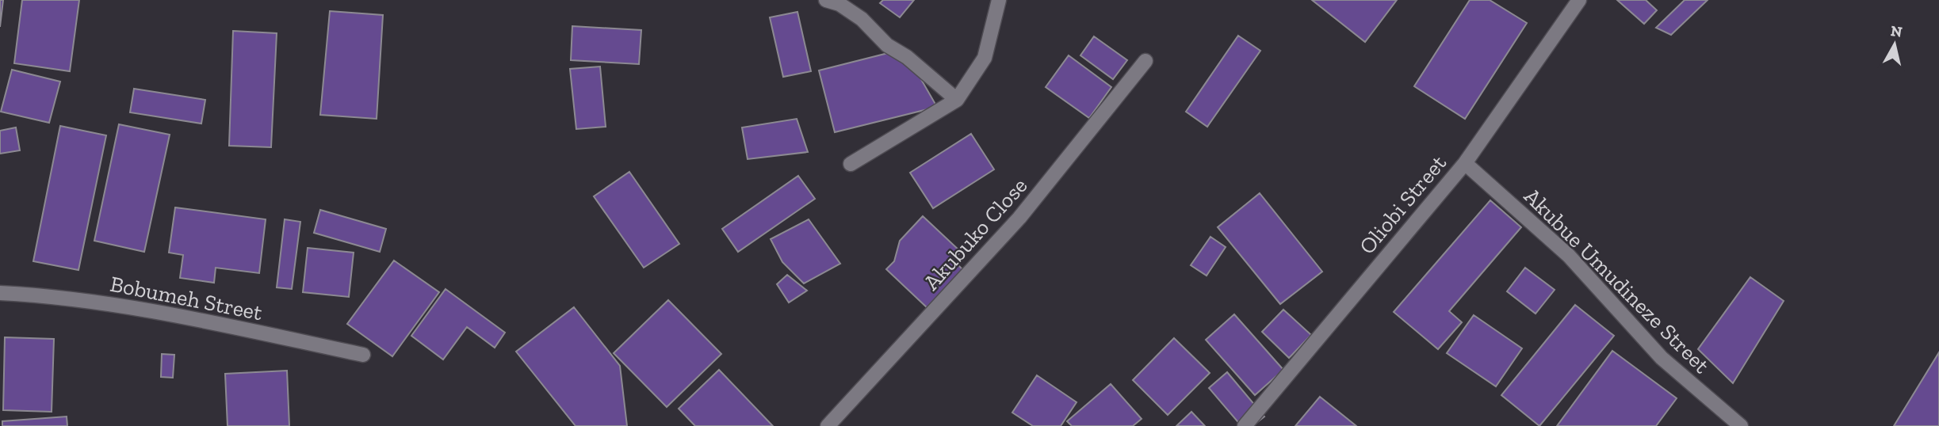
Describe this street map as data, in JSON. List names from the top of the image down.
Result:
{
  "streets": {
    "street": [
      "Oliobi Street",
      "Akubuko Close",
      "Akubue Umudineze Street",
      "Bobumeh Street"
    ]
  },
  "crossings": [
    ["Oliobi Street", "Akubue Umudineze Street"]
  ],
  "north": "top"
}
